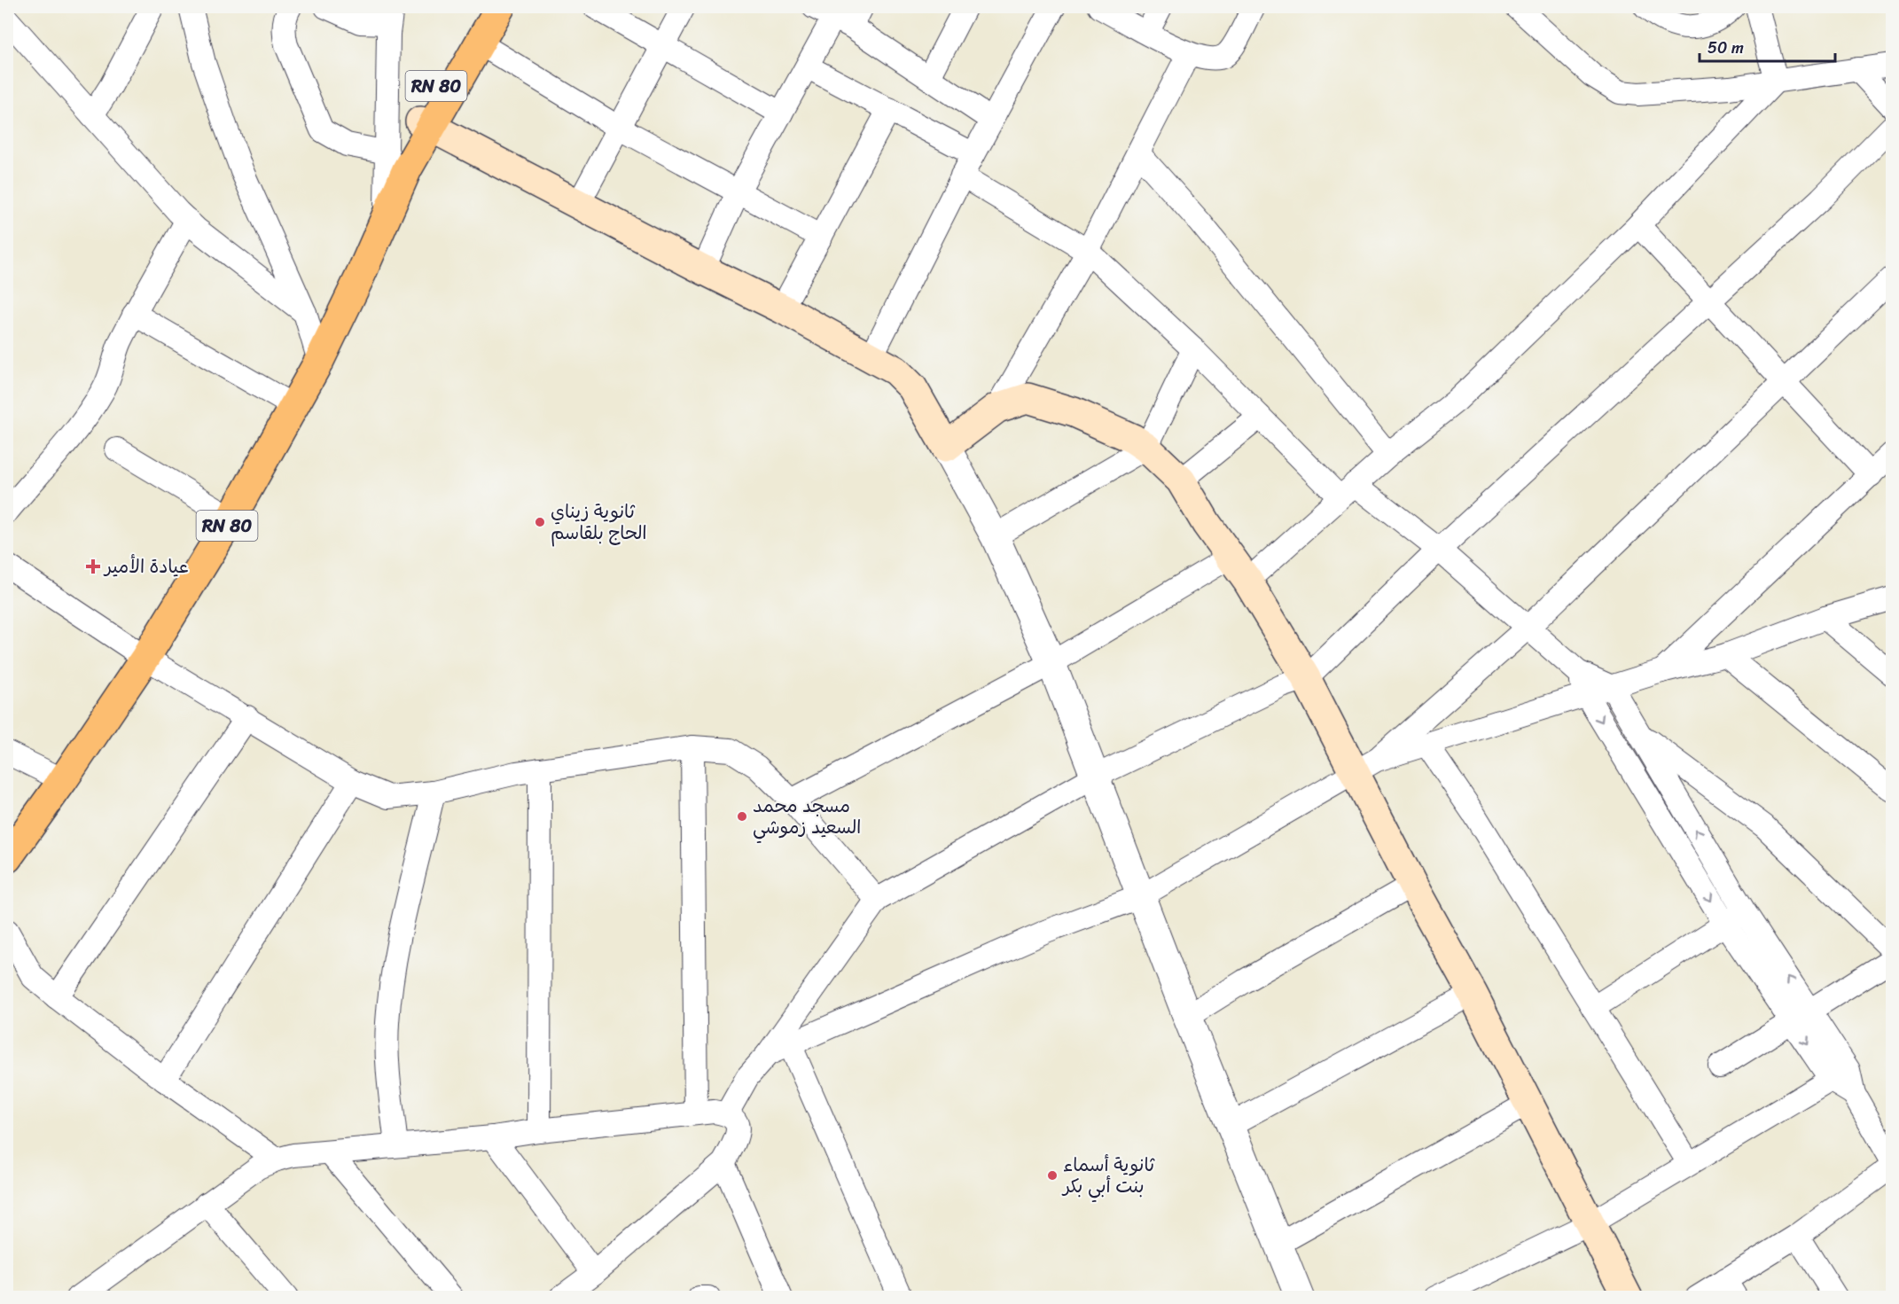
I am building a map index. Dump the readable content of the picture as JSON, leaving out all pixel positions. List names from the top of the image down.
{
  "streets": {
    "main road": ["RN 80"]
  },
  "places": {
    "other": ["ثانوية زيناي الحاج بلقاسم", "مسجد محمد السعيد زموشي", "ثانوية أسماء بنت أبي بكر"],
    "health": ["عيادة الأمير"]
  },
  "scale_bar": "50 m"
}
